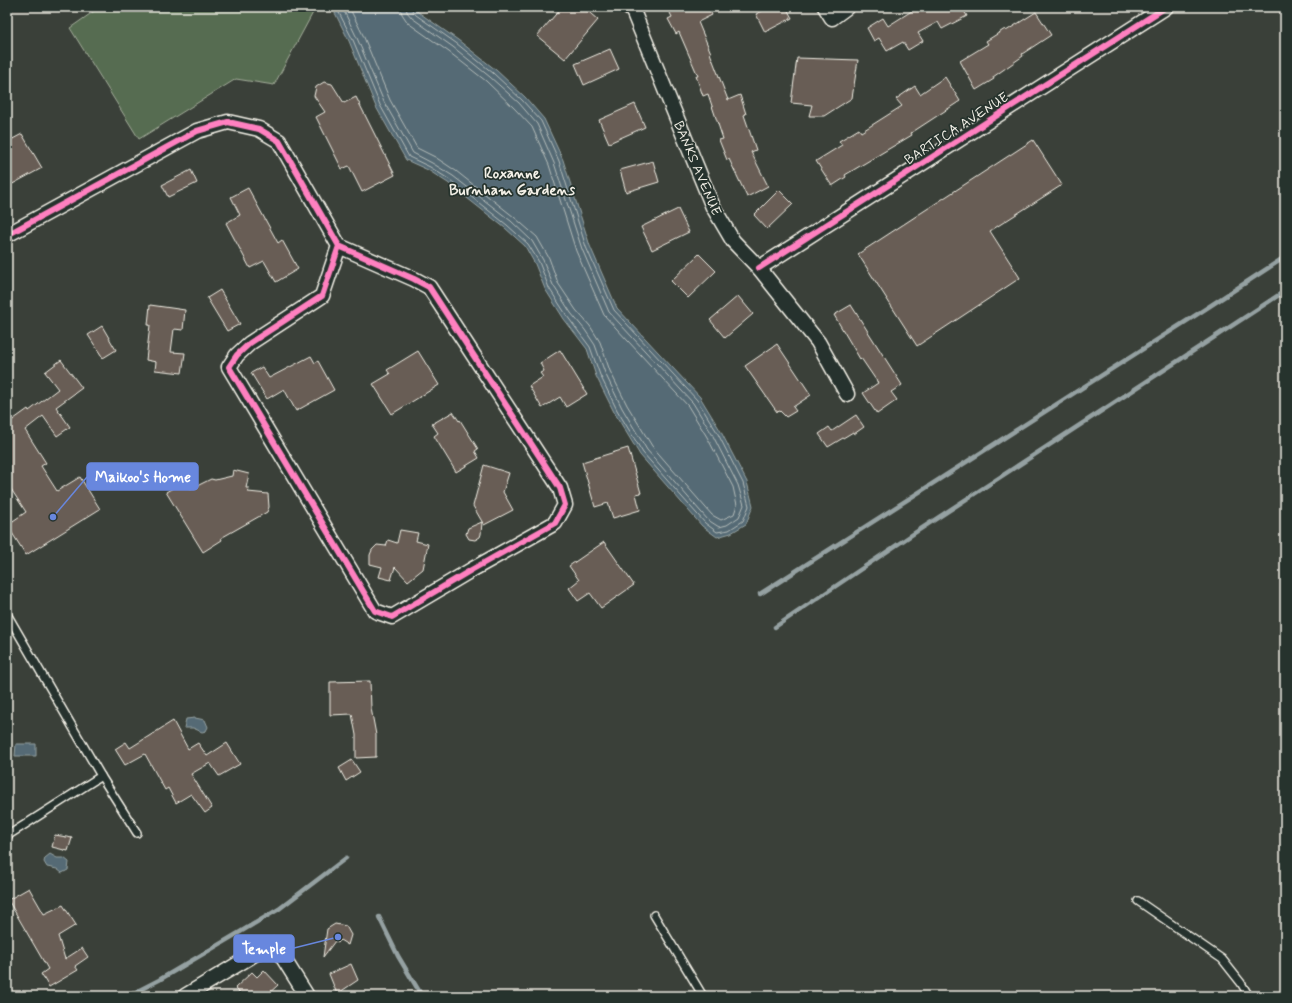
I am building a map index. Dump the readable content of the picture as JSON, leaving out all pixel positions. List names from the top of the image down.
{
  "streets": {
    "street": ["BARTICA AVENUE", "BANKS AVENUE"]
  },
  "crossings": [
    ["BARTICA AVENUE", "BANKS AVENUE"]
  ],
  "districts": ["Roxanne Burnham Gardens"],
  "places": ["Maikoo's Home", "Temple"]
}
